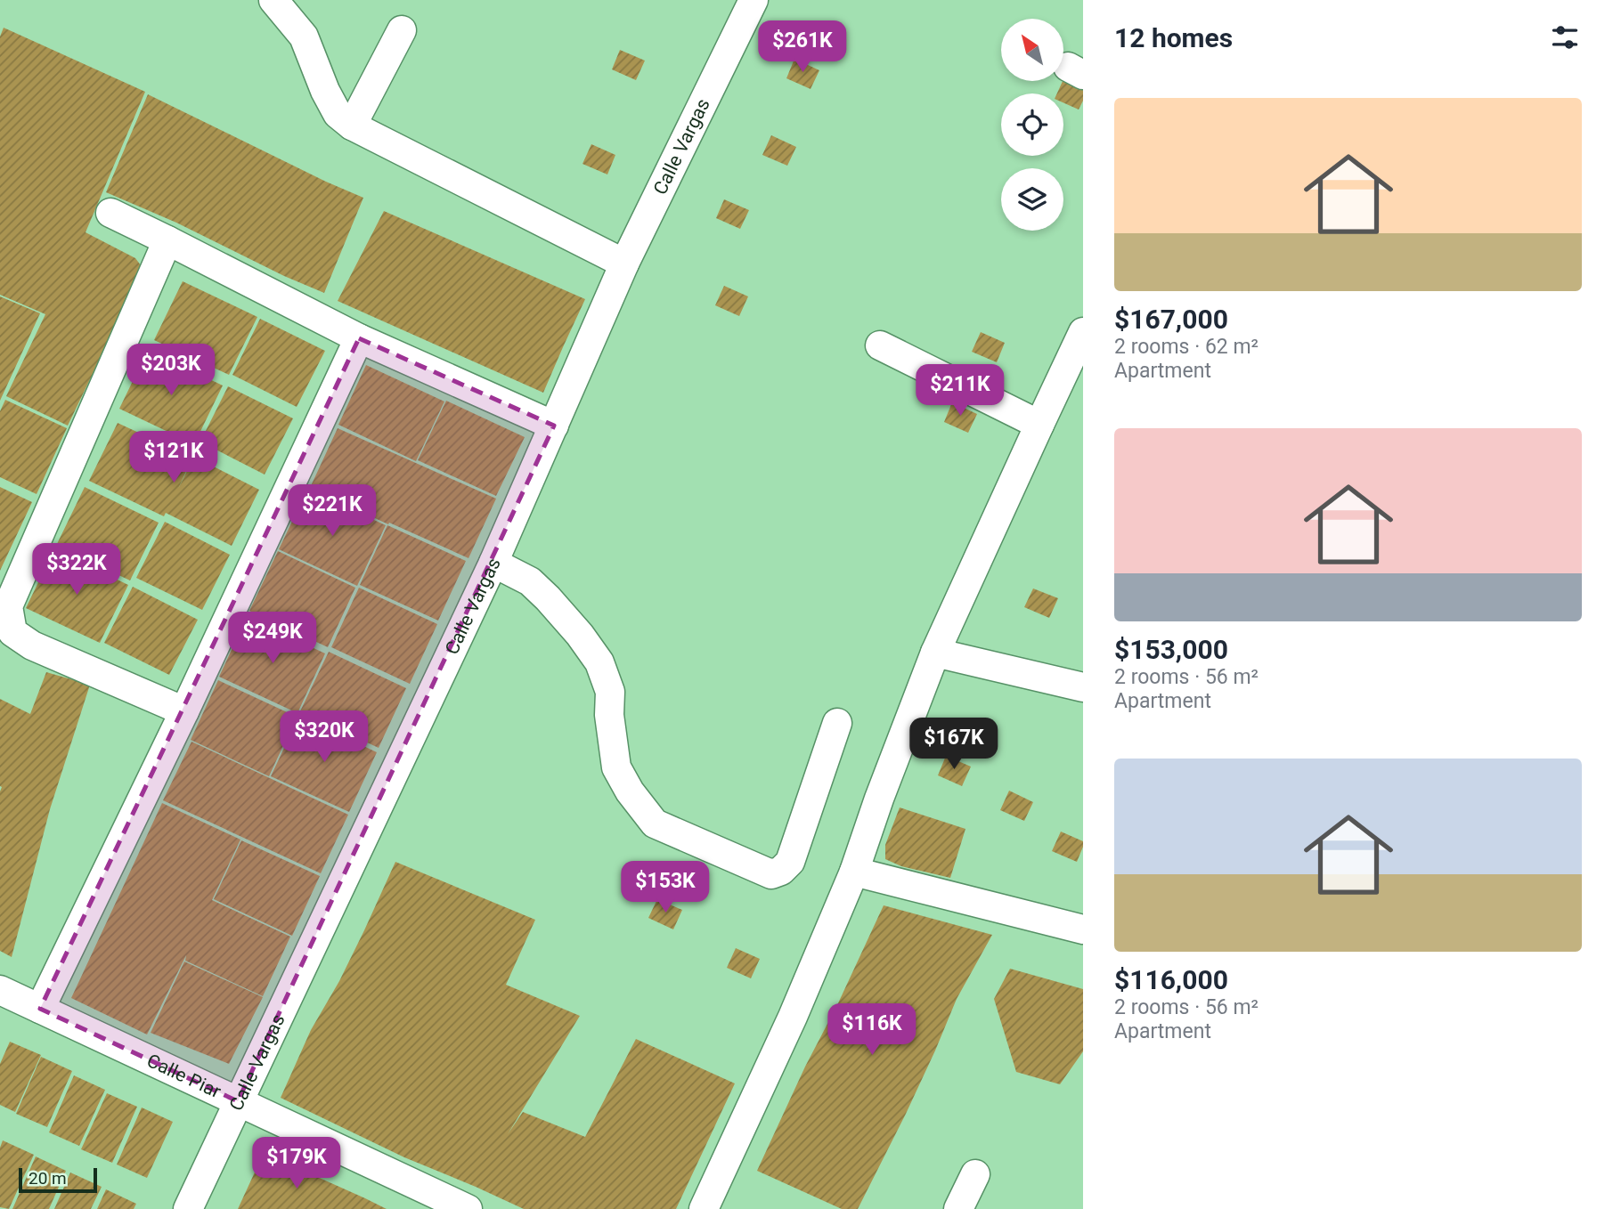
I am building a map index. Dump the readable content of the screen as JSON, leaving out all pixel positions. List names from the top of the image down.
{
  "streets": {
    "street": ["Calle Vargas", "Calle Piar"]
  },
  "crossings": [
    ["Calle Vargas", "Calle Piar"]
  ],
  "scale_bar": "20 m",
  "north": "top left",
  "page": {
    "heading": "12 homes",
    "price": [
      "$261K",
      "$203K",
      "$211K",
      "$121K",
      "$221K",
      "$322K",
      "$249K",
      "$320K",
      "$167K",
      "$153K",
      "$116K",
      "$179K"
    ],
    "list": [
      {
        "name": "$167,000",
        "note": "2 rooms · 62 m² · Apartment"
      },
      {
        "name": "$153,000",
        "note": "2 rooms · 56 m² · Apartment"
      },
      {
        "name": "$116,000",
        "note": "2 rooms · 56 m² · Apartment"
      }
    ],
    "scale": "20 m"
  }
}
